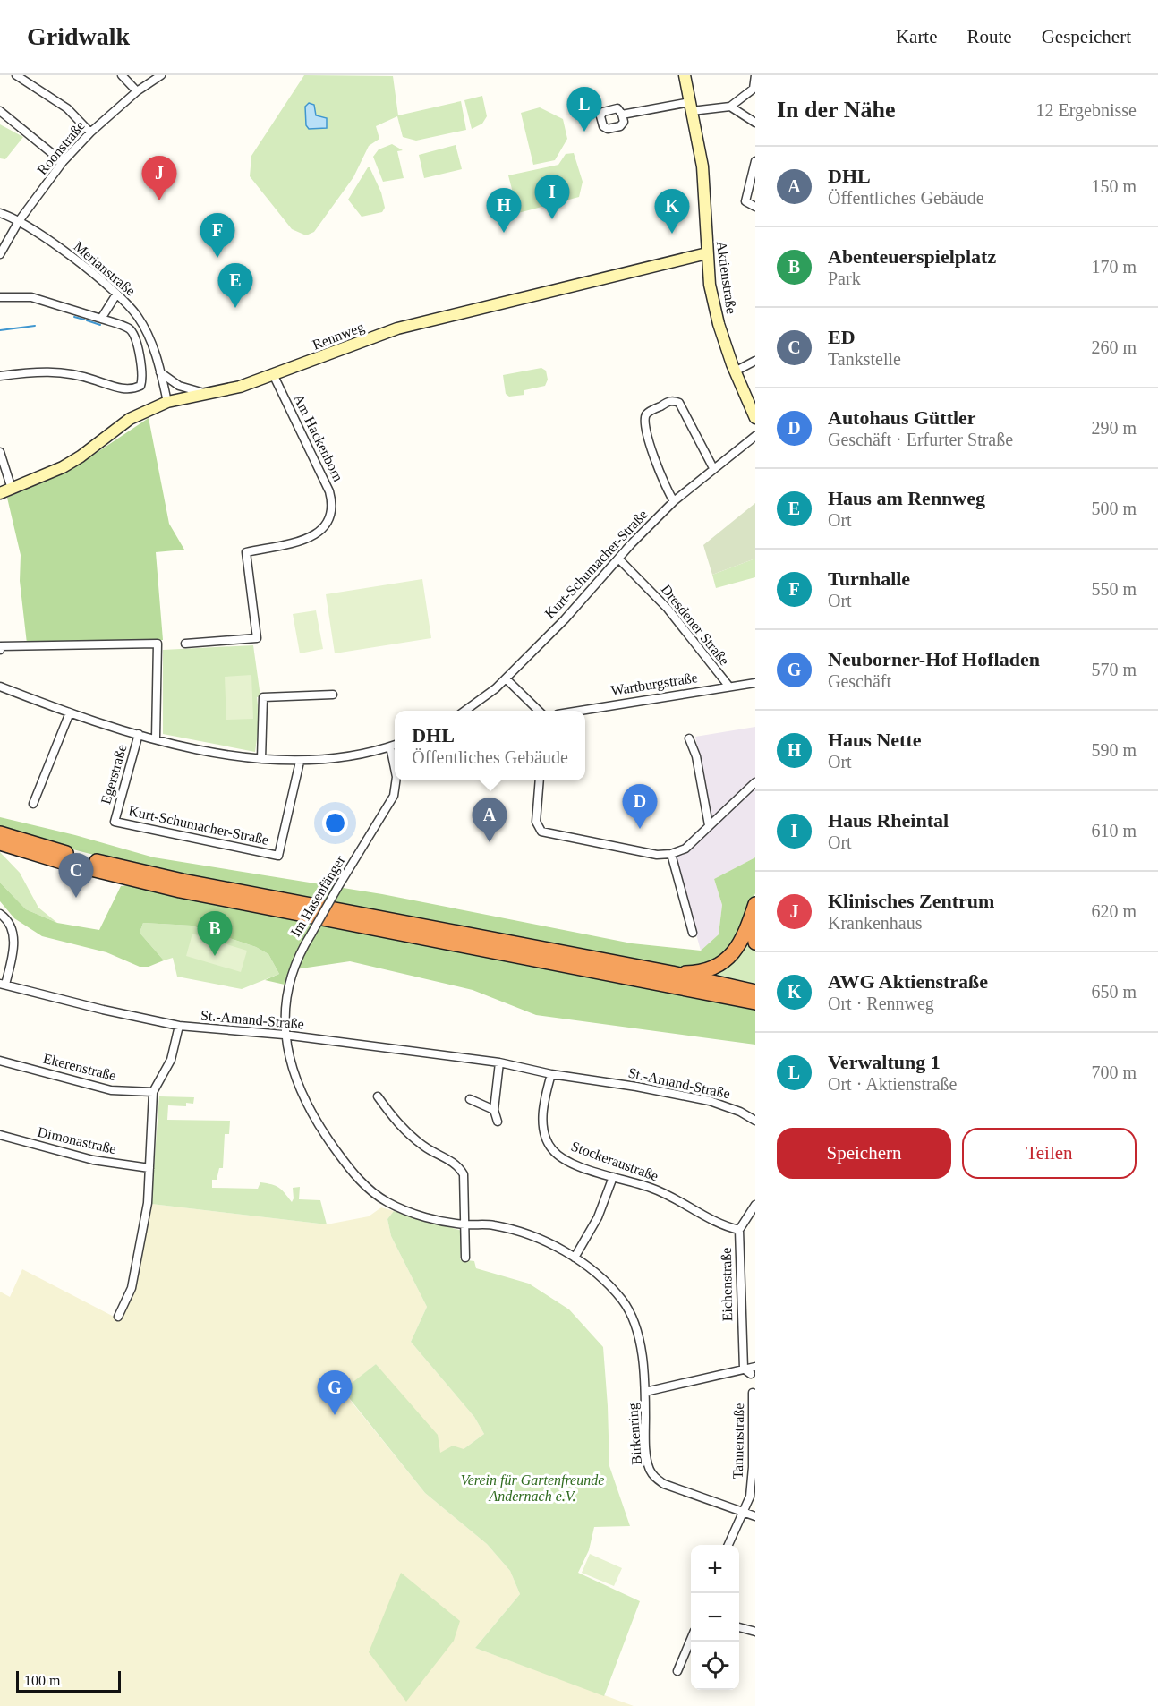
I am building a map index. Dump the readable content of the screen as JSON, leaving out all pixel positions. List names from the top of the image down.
{
  "streets": {
    "street": [
      "Roonstraße",
      "Merianstraße",
      "Aktienstraße",
      "Rennweg",
      "Am Hackenborn",
      "Kurt-Schumacher-Straße",
      "Dresdener Straße",
      "Wartburgstraße",
      "Egerstraße",
      "Im Hasenfänger",
      "St.-Amand-Straße",
      "Ekerenstraße",
      "Dimonastraße",
      "Stockeraustraße",
      "Eichenstraße",
      "Birkenring",
      "Tannenstraße"
    ]
  },
  "crossings": [
    ["Roonstraße", "Merianstraße"],
    ["Merianstraße", "Rennweg"],
    ["Aktienstraße", "Rennweg"],
    ["Rennweg", "Am Hackenborn"],
    ["Kurt-Schumacher-Straße", "Dresdener Straße"],
    ["Kurt-Schumacher-Straße", "Egerstraße"],
    ["Dresdener Straße", "Wartburgstraße"],
    ["Im Hasenfänger", "St.-Amand-Straße"],
    ["Im Hasenfänger", "Birkenring"],
    ["St.-Amand-Straße", "Stockeraustraße"],
    ["Stockeraustraße", "Eichenstraße"],
    ["Eichenstraße", "Birkenring"],
    ["Birkenring", "Tannenstraße"]
  ],
  "parks": ["Verein für Gartenfreunde Andernach e.V."],
  "scale_bar": "100 m",
  "page": {
    "header": "Gridwalk",
    "nav": ["Karte", "Route", "Gespeichert"],
    "heading": ["In der Nähe", "12 Ergebnisse"],
    "pins": [
      "L",
      "J",
      "I",
      "H",
      "K",
      "F",
      "E",
      "D",
      "A",
      "C",
      "B",
      "G"
    ],
    "list": [
      {
        "mark": "A",
        "name": "DHL",
        "note": "Öffentliches Gebäude",
        "value": "150 m"
      },
      {
        "mark": "B",
        "name": "Abenteuerspielplatz",
        "note": "Park",
        "value": "170 m"
      },
      {
        "mark": "C",
        "name": "ED",
        "note": "Tankstelle",
        "value": "260 m"
      },
      {
        "mark": "D",
        "name": "Autohaus Güttler",
        "note": "Geschäft · Erfurter Straße",
        "value": "290 m"
      },
      {
        "mark": "E",
        "name": "Haus am Rennweg",
        "note": "Ort",
        "value": "500 m"
      },
      {
        "mark": "F",
        "name": "Turnhalle",
        "note": "Ort",
        "value": "550 m"
      },
      {
        "mark": "G",
        "name": "Neuborner-Hof Hofladen",
        "note": "Geschäft",
        "value": "570 m"
      },
      {
        "mark": "H",
        "name": "Haus Nette",
        "note": "Ort",
        "value": "590 m"
      },
      {
        "mark": "I",
        "name": "Haus Rheintal",
        "note": "Ort",
        "value": "610 m"
      },
      {
        "mark": "J",
        "name": "Klinisches Zentrum",
        "note": "Krankenhaus",
        "value": "620 m"
      },
      {
        "mark": "K",
        "name": "AWG Aktienstraße",
        "note": "Ort · Rennweg",
        "value": "650 m"
      },
      {
        "mark": "L",
        "name": "Verwaltung 1",
        "note": "Ort · Aktienstraße",
        "value": "700 m"
      }
    ],
    "popup": ["DHL", "Öffentliches Gebäude"],
    "buttons": ["Speichern", "Teilen"],
    "map_buttons": ["+", "−"],
    "scale": "100 m"
  }
}
